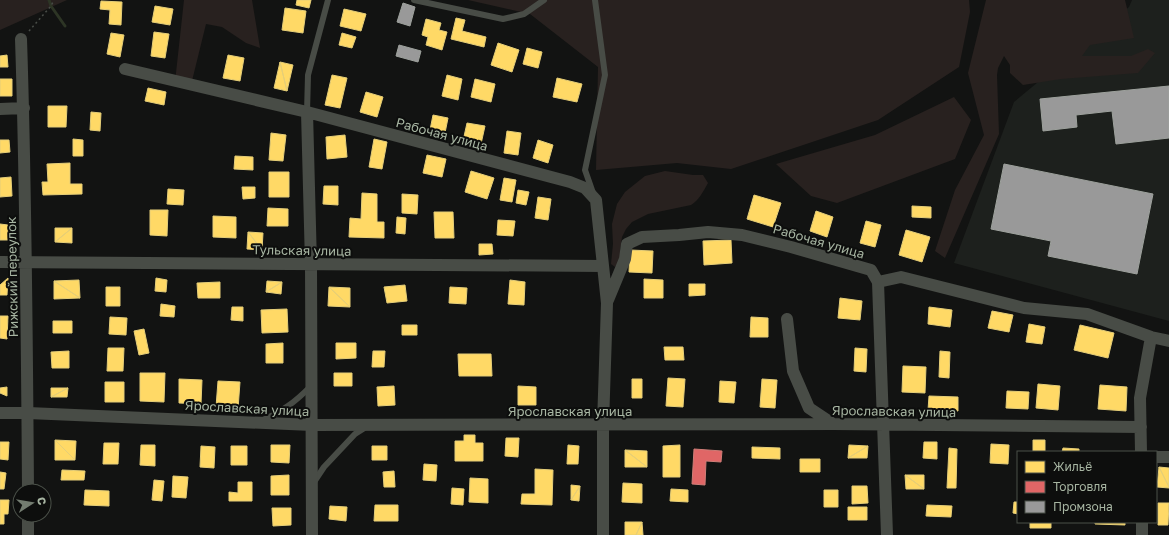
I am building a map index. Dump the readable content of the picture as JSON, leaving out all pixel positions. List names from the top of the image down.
{
  "streets": {
    "street": [
      "Рабочая улица",
      "Тульская улица",
      "Рижский переулок",
      "Ярославская улица"
    ]
  },
  "crossings": [
    ["Тульская улица", "Рижский переулок"],
    ["Рижский переулок", "Ярославская улица"]
  ],
  "legend": ["Жильё", "Торговля", "Промзона"],
  "north": "right"
}
